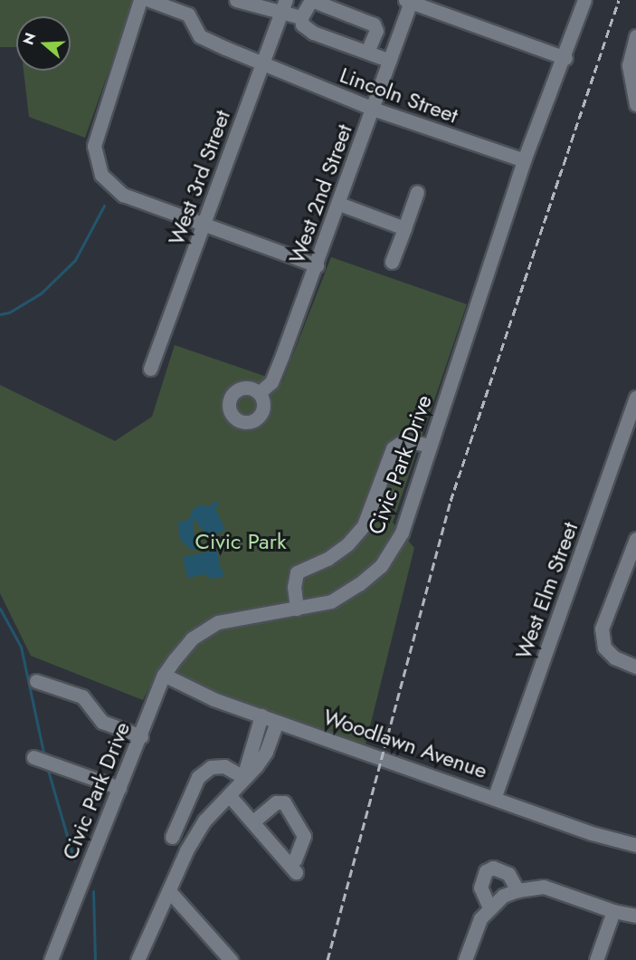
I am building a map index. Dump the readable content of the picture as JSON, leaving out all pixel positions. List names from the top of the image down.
{
  "streets": {
    "street": [
      "Lincoln Street",
      "West 3rd Street",
      "West 2nd Street",
      "Civic Park Drive",
      "West Elm Street",
      "Woodlawn Avenue"
    ]
  },
  "crossings": [
    ["Lincoln Street", "West 3rd Street"],
    ["Lincoln Street", "West 2nd Street"],
    ["Lincoln Street", "Civic Park Drive"],
    ["Civic Park Drive", "Woodlawn Avenue"],
    ["West Elm Street", "Woodlawn Avenue"]
  ],
  "parks": ["Civic Park"],
  "north": "left"
}
